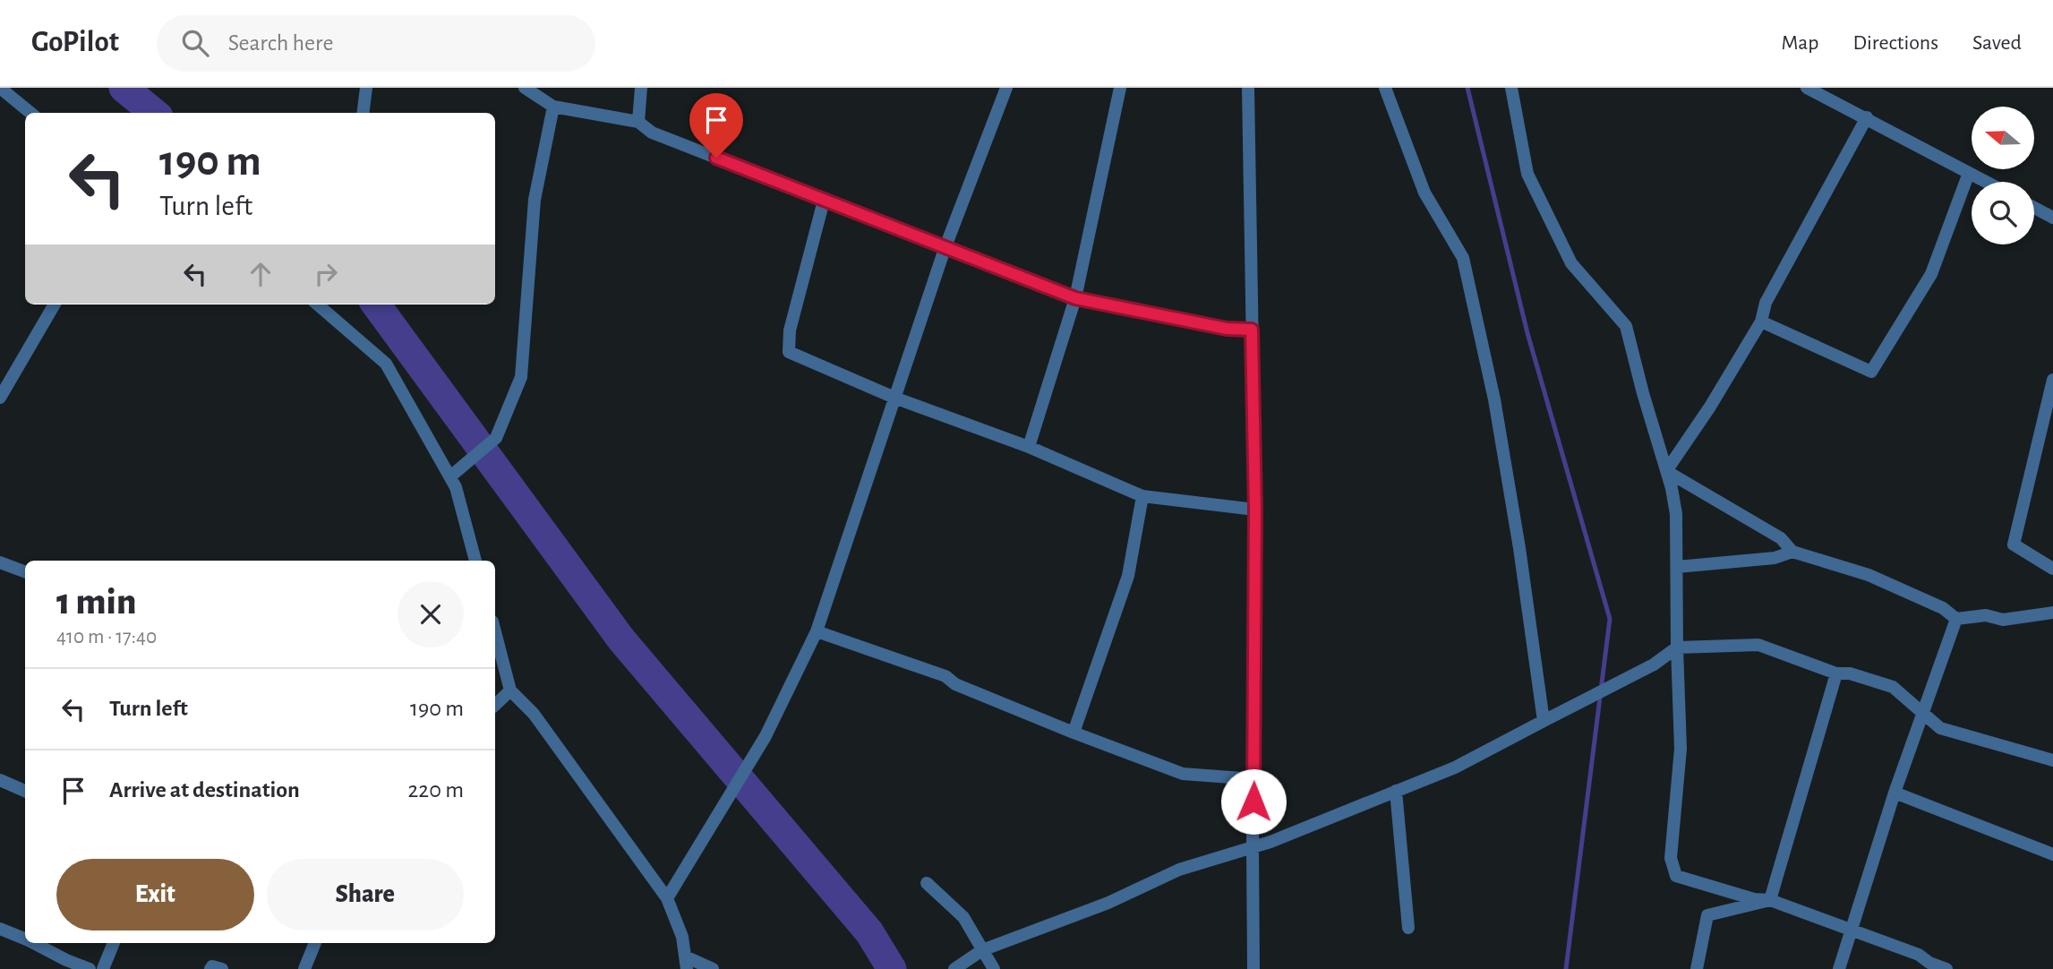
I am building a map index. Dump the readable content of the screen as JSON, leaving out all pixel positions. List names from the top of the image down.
{
  "north": "left",
  "page": {
    "header": "GoPilot",
    "search": "Search here",
    "nav": ["Map", "Directions", "Saved"],
    "turn": ["190 m", "Turn left"],
    "heading": ["1 min", "410 m · 17:40"],
    "list": [
      {
        "name": "Turn left",
        "value": "190 m"
      },
      {
        "name": "Arrive at destination",
        "value": "220 m"
      }
    ],
    "buttons": ["Exit", "Share"]
  }
}
